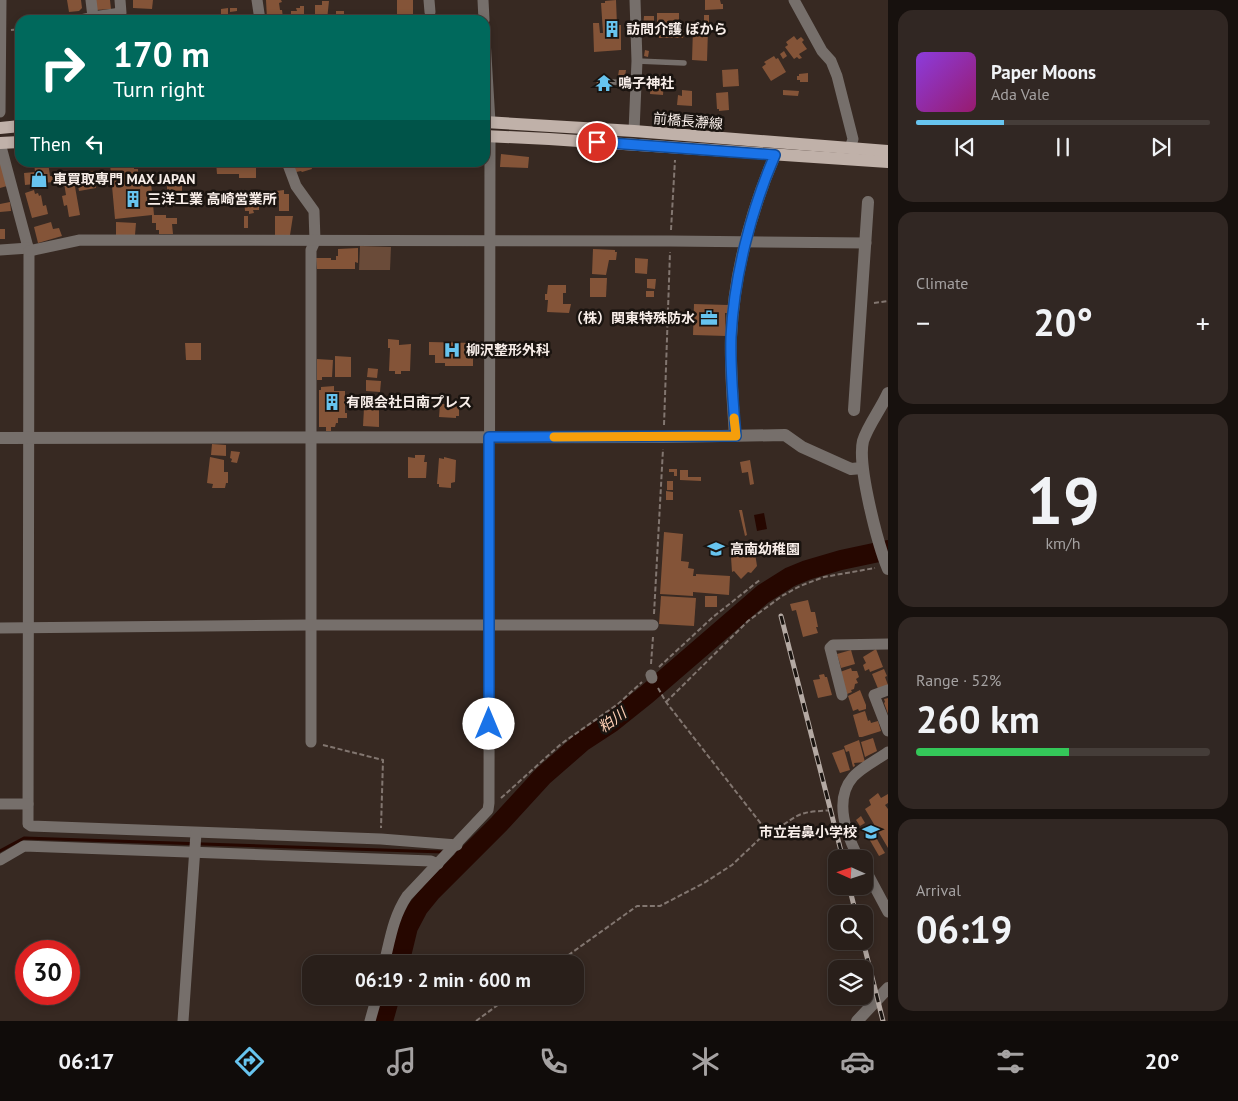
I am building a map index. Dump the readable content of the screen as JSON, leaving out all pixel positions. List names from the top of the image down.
{
  "streets": {
    "main road": ["前橋長瀞線"]
  },
  "water": ["粕川"],
  "places": {
    "building": ["訪問介護 ぽから", "三洋工業 高崎営業所", "有限会社日南プレス"],
    "temple": ["鳴子神社"],
    "shop": ["車買取専門 MAX JAPAN"],
    "office": ["（株）関東特殊防水"],
    "hospital": ["柳沢整形外科"],
    "school or university": ["高南幼稚園", "市立岩鼻小学校"]
  },
  "north": "left",
  "page": {
    "turn": ["170 m", "Turn right"],
    "song": ["Paper Moons", "Ada Vale"],
    "then": "Then",
    "tile": [
      "Climate",
      ["19", "km/h"],
      ["Range · 52%", "260 km"],
      ["Arrival", "06:19"]
    ],
    "heat": ["−", "20°", "+"],
    "limit": "30",
    "trip": "06:19 · 2 min · 600 m",
    "tabs": ["06:17", "20°"]
  }
}
